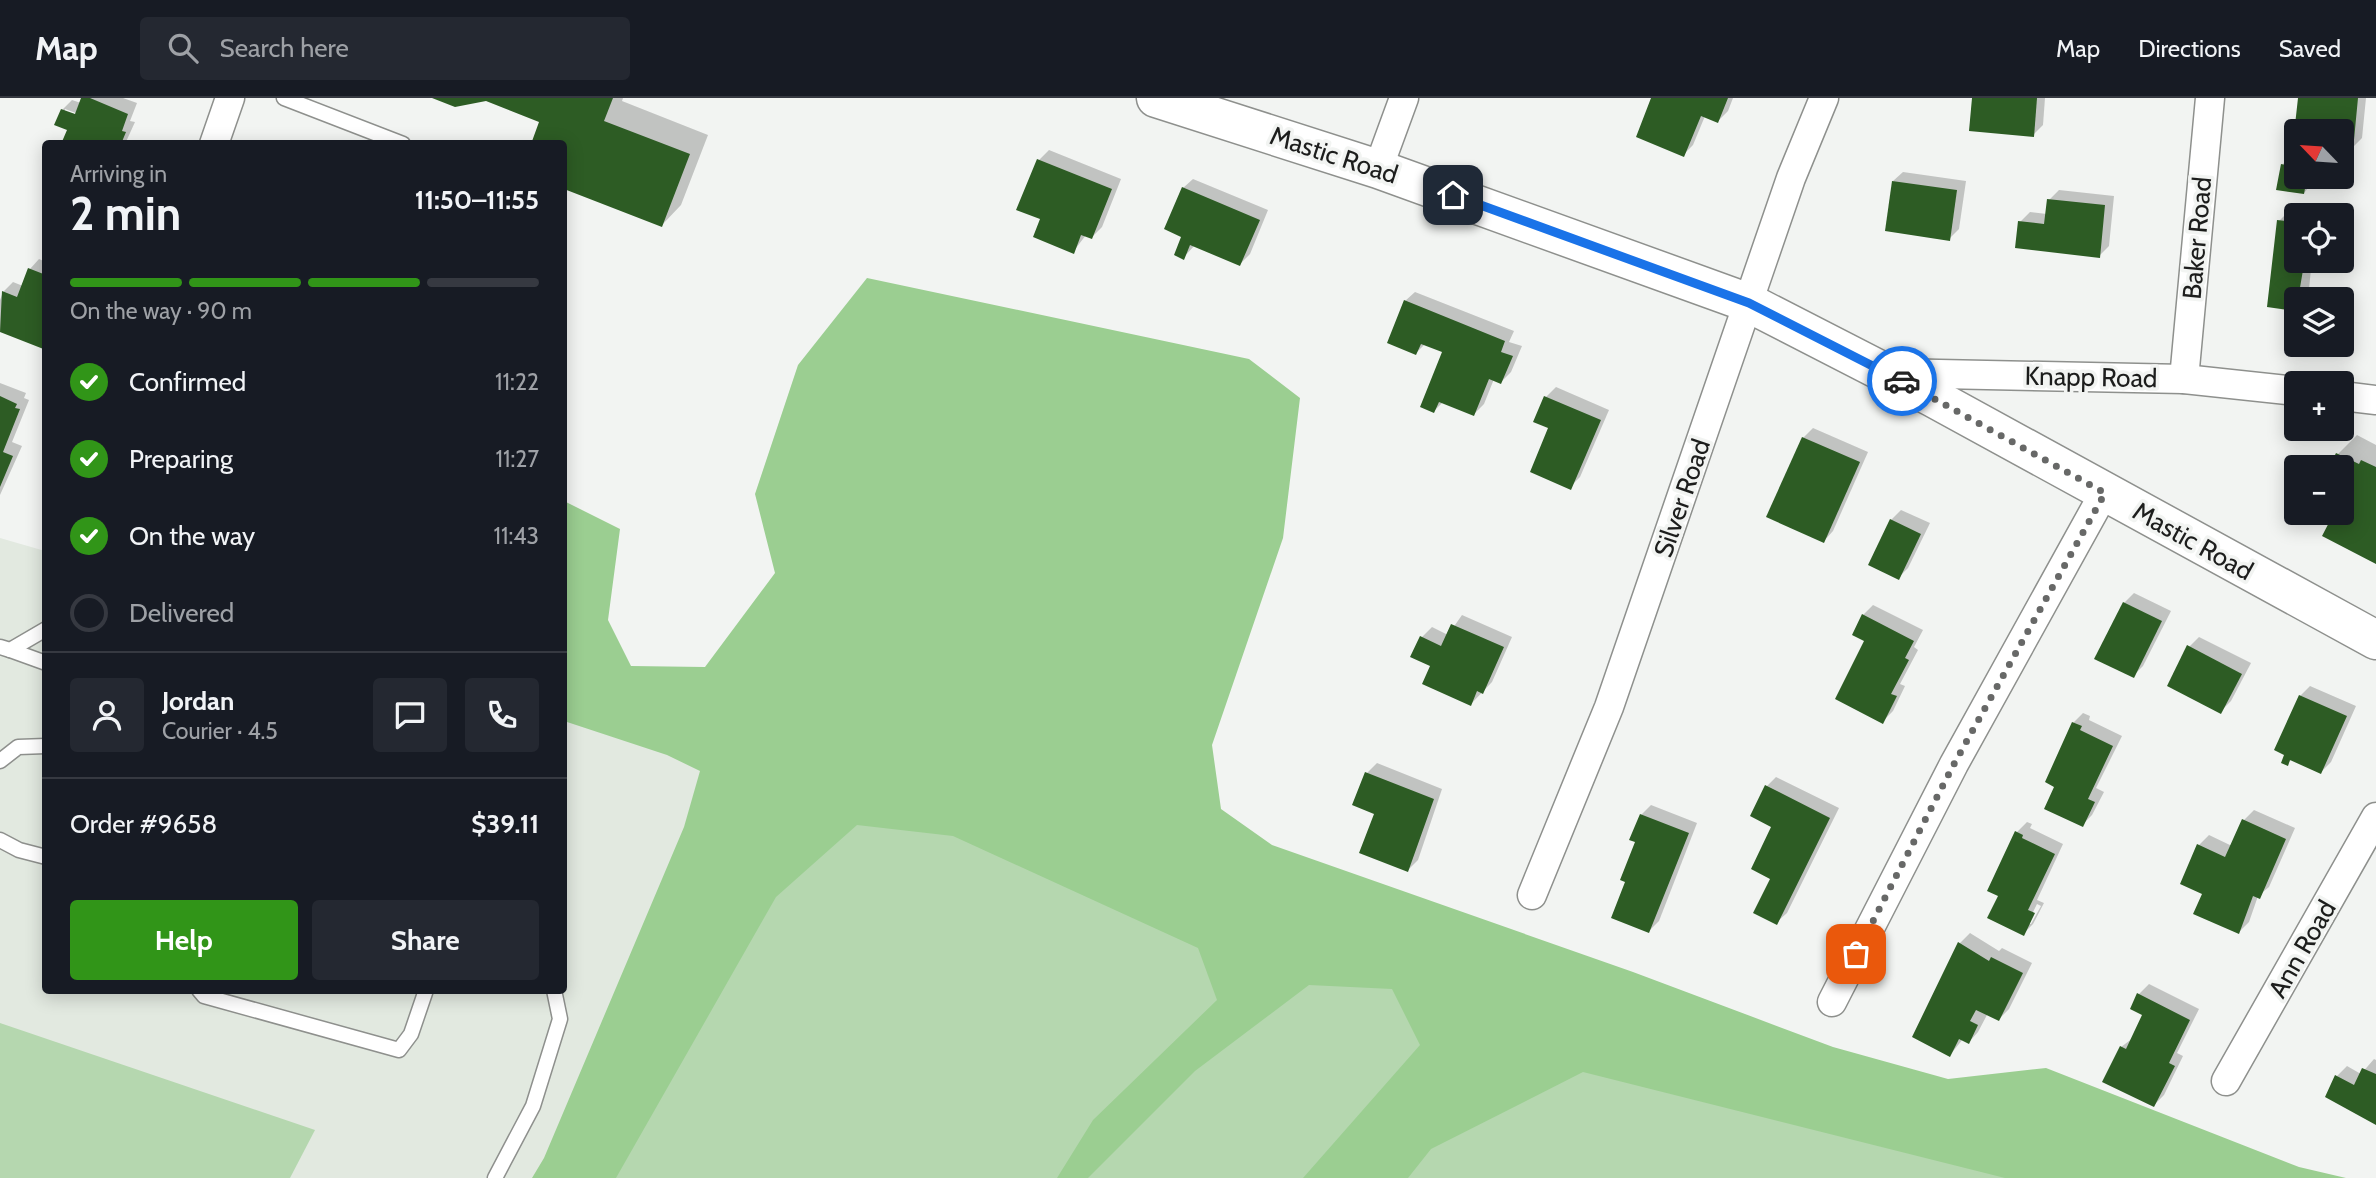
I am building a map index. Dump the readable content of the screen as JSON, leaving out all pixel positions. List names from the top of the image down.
{
  "streets": {
    "main road": ["Mastic Road"],
    "street": [
      "Baker Road",
      "Knapp Road",
      "Silver Road",
      "Ann Road"
    ]
  },
  "crossings": [
    ["Mastic Road", "Knapp Road"],
    ["Mastic Road", "Silver Road"],
    ["Baker Road", "Knapp Road"]
  ],
  "north": "top left",
  "page": {
    "header": "Map",
    "search": "Search here",
    "nav": ["Map", "Directions", "Saved"],
    "map_buttons": ["+", "−"],
    "heading": ["2 min", "Arriving in", "11:50–11:55"],
    "panel": [
      "Jordan",
      "Courier · 4.5",
      "Order #9658",
      "$39.11"
    ],
    "bar": "On the way · 90 m",
    "list": [
      ["Confirmed", "11:22"],
      ["Preparing", "11:27"],
      ["On the way", "11:43"],
      "Delivered"
    ],
    "buttons": ["Help", "Share"]
  }
}
